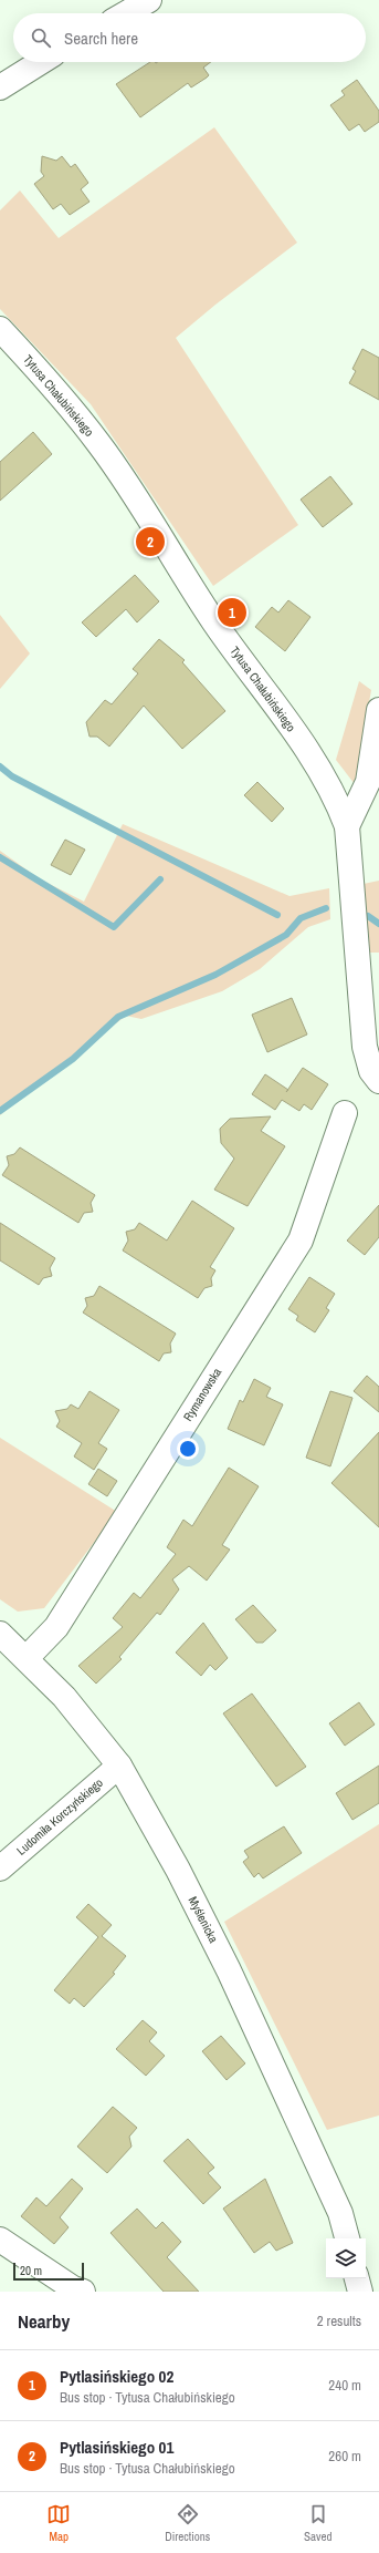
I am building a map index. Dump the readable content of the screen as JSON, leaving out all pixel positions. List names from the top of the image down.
{
  "streets": {
    "street": [
      "Tytusa Chałubińskiego",
      "Rymanowska",
      "Ludomiła Korczyńskiego",
      "Myślenicka"
    ]
  },
  "crossings": [
    ["Rymanowska", "Myślenicka"],
    ["Ludomiła Korczyńskiego", "Myślenicka"]
  ],
  "scale_bar": "20 m",
  "page": {
    "search": "Search here",
    "pins": ["2", "1"],
    "scale": "20 m",
    "heading": ["Nearby", "2 results"],
    "list": [
      {
        "mark": "1",
        "name": "Pytlasińskiego 02",
        "note": "Bus stop · Tytusa Chałubińskiego",
        "value": "240 m"
      },
      {
        "mark": "2",
        "name": "Pytlasińskiego 01",
        "note": "Bus stop · Tytusa Chałubińskiego",
        "value": "260 m"
      }
    ],
    "nav": ["Map", "Directions", "Saved"]
  }
}
